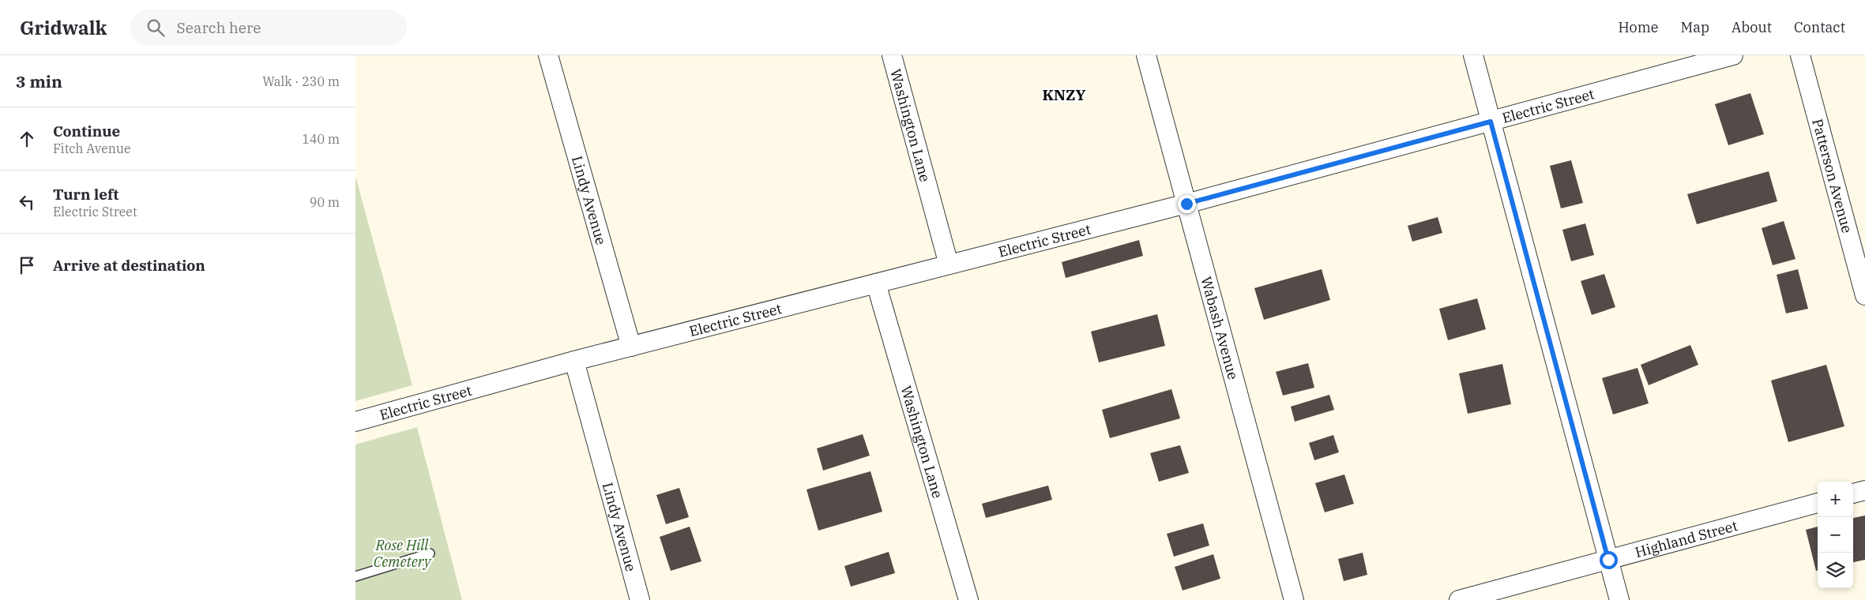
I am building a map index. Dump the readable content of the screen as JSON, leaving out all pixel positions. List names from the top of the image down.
{
  "streets": {
    "street": [
      "Electric Street",
      "Washington Lane",
      "Patterson Avenue",
      "Lindy Avenue",
      "Wabash Avenue",
      "Highland Street"
    ]
  },
  "crossings": [
    ["Electric Street", "Washington Lane"],
    ["Electric Street", "Lindy Avenue"],
    ["Electric Street", "Wabash Avenue"]
  ],
  "districts": ["KNZY"],
  "parks": ["Rose Hill Cemetery"],
  "page": {
    "header": "Gridwalk",
    "search": "Search here",
    "nav": [
      "Home",
      "Map",
      "About",
      "Contact"
    ],
    "heading": ["3 min", "Walk · 230 m"],
    "list": [
      ["Continue", "Fitch Avenue", "140 m"],
      ["Turn left", "Electric Street", "90 m"],
      "Arrive at destination"
    ],
    "map_buttons": ["+", "−"]
  }
}
